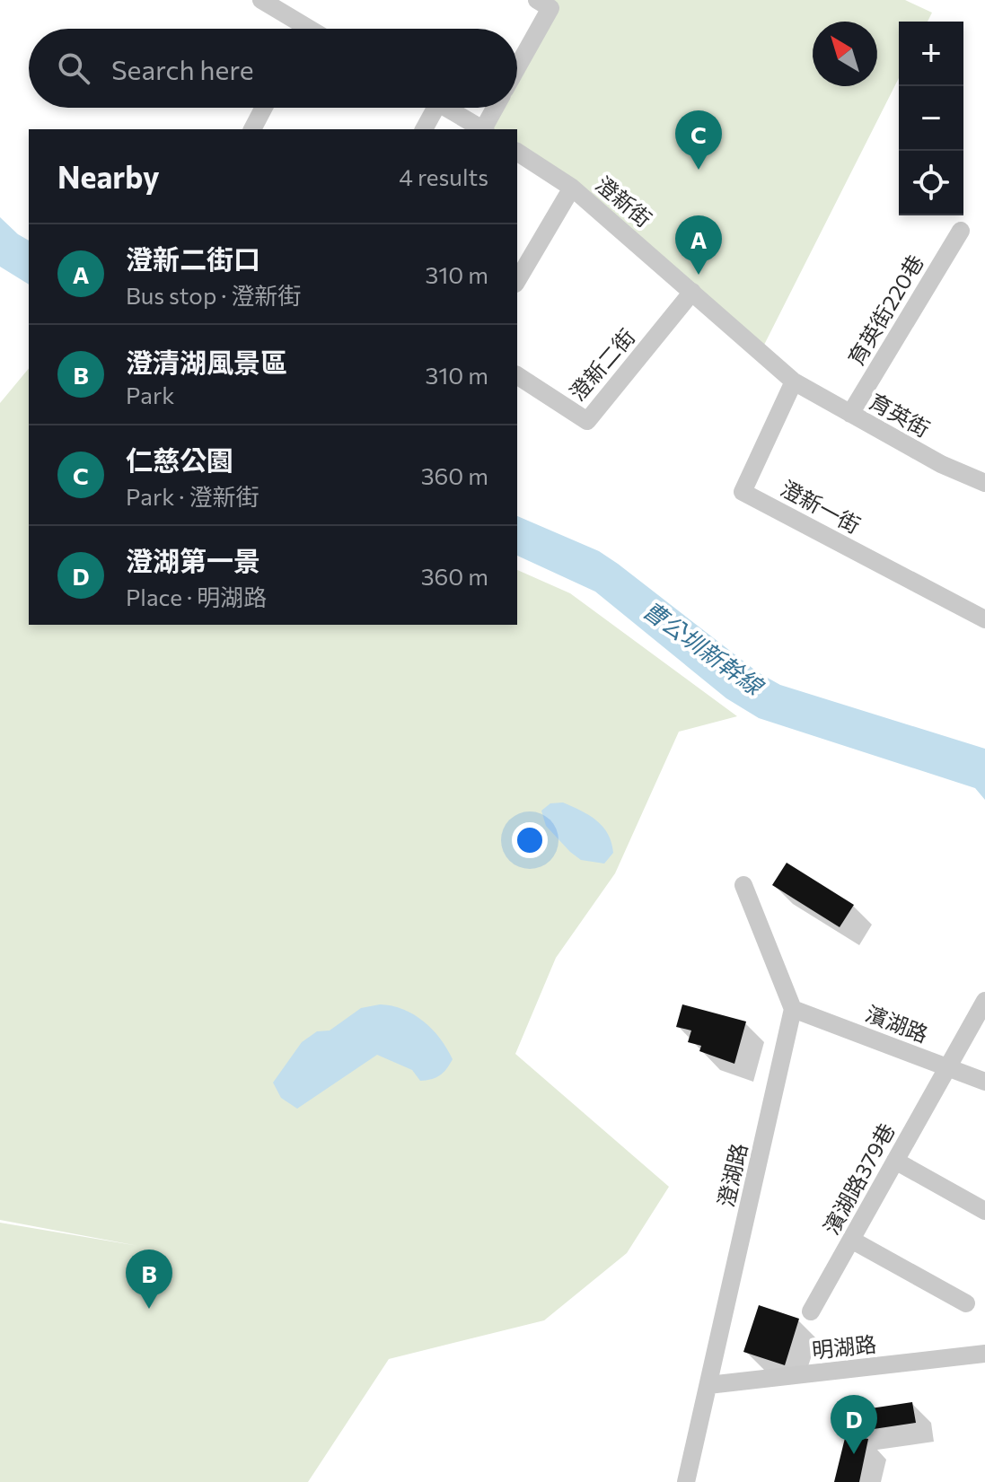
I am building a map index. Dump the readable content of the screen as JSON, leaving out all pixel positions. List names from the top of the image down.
{
  "streets": {
    "street": [
      "澄新街",
      "育英街220巷",
      "澄新二街",
      "育英街",
      "澄新一街",
      "濱湖路",
      "澄湖路",
      "濱湖路379巷",
      "明湖路"
    ]
  },
  "crossings": [
    ["澄新街", "澄新二街"],
    ["澄新街", "育英街"],
    ["澄新街", "澄新一街"],
    ["育英街220巷", "育英街"],
    ["育英街", "澄新一街"],
    ["濱湖路", "澄湖路"],
    ["濱湖路", "濱湖路379巷"],
    ["澄湖路", "明湖路"]
  ],
  "water": ["曹公圳新幹線"],
  "north": "top left",
  "page": {
    "map_buttons": ["+", "−"],
    "search": "Search here",
    "pins": [
      "C",
      "A",
      "B",
      "D"
    ],
    "heading": ["Nearby", "4 results"],
    "list": [
      {
        "mark": "A",
        "name": "澄新二街口",
        "note": "Bus stop · 澄新街",
        "value": "310 m"
      },
      {
        "mark": "B",
        "name": "澄清湖風景區",
        "note": "Park",
        "value": "310 m"
      },
      {
        "mark": "C",
        "name": "仁慈公園",
        "note": "Park · 澄新街",
        "value": "360 m"
      },
      {
        "mark": "D",
        "name": "澄湖第一景",
        "note": "Place · 明湖路",
        "value": "360 m"
      }
    ]
  }
}
